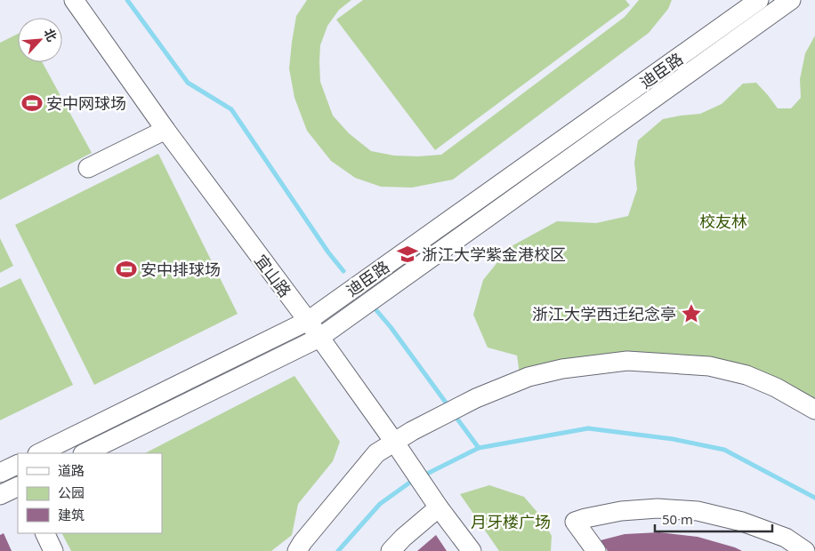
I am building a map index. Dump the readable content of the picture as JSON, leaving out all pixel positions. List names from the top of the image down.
{
  "streets": {
    "street": ["迪臣路", "宜山路"]
  },
  "crossings": [
    ["迪臣路", "宜山路"]
  ],
  "parks": ["校友林", "月牙楼广场"],
  "places": {
    "sports": ["安中网球场", "安中排球场"],
    "school or university": ["浙江大学紫金港校区"],
    "place": ["浙江大学西迁纪念亭"]
  },
  "legend": ["道路", "公园", "建筑"],
  "scale_bar": "50 m",
  "north": "top right"
}
